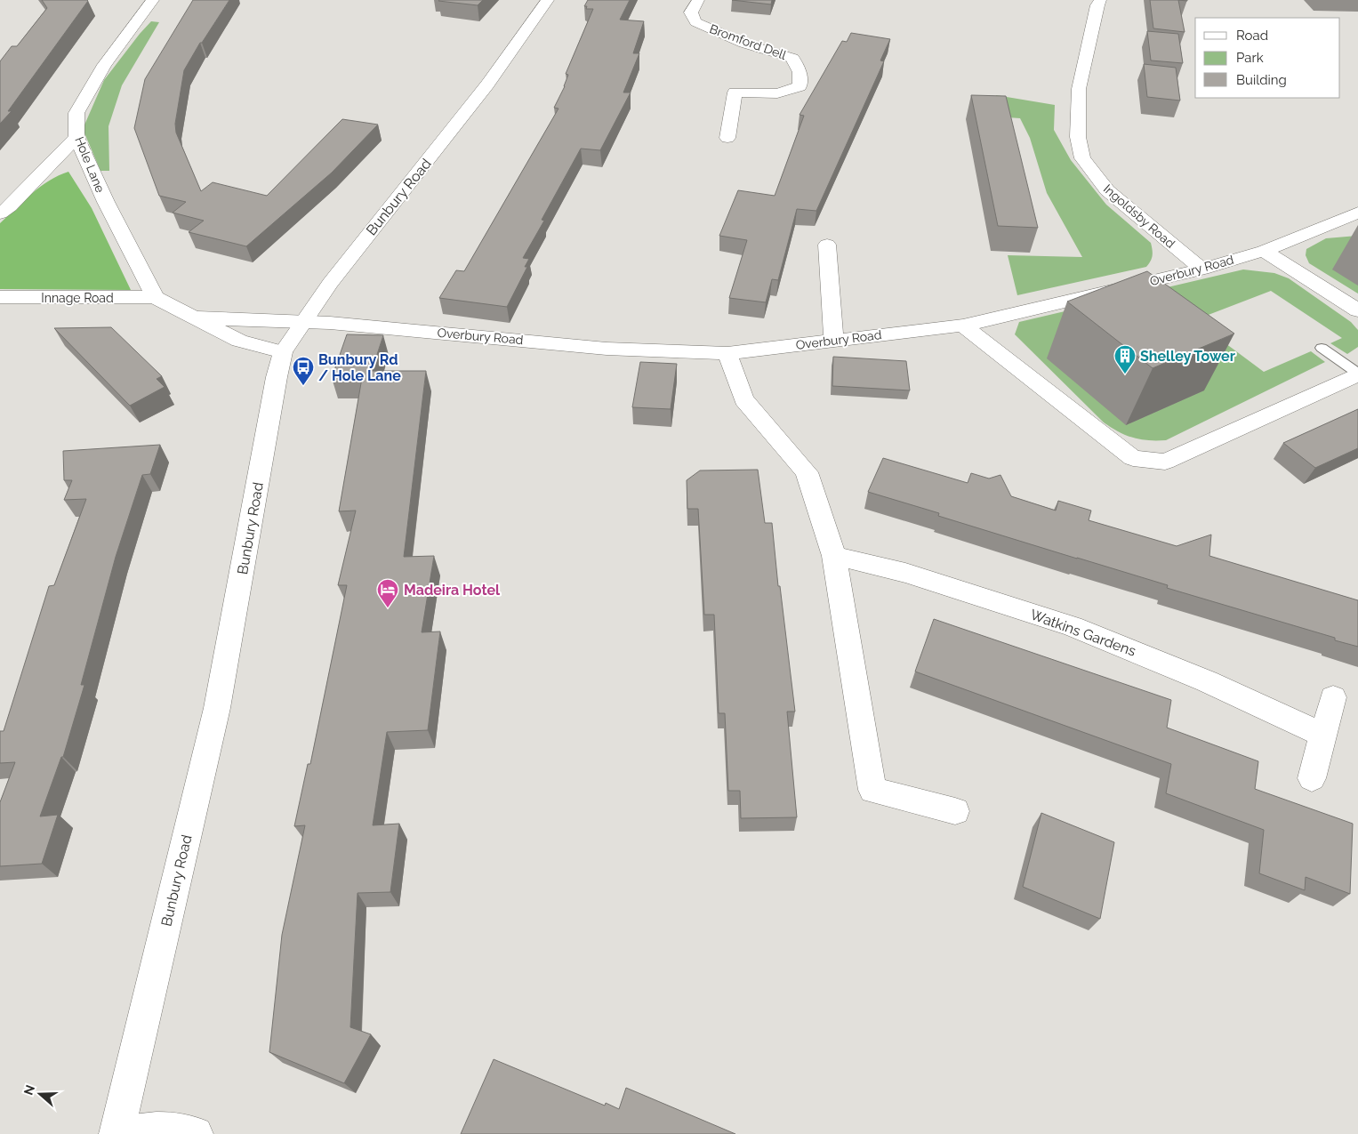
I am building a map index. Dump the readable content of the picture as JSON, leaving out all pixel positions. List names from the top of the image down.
{
  "streets": {
    "street": [
      "Bromford Dell",
      "Hole Lane",
      "Bunbury Road",
      "Ingoldsby Road",
      "Overbury Road",
      "Innage Road",
      "Watkins Gardens"
    ]
  },
  "crossings": [
    ["Hole Lane", "Innage Road"],
    ["Bunbury Road", "Overbury Road"],
    ["Ingoldsby Road", "Overbury Road"]
  ],
  "places": {
    "building": ["Shelley Tower"],
    "bus stop": ["Bunbury Rd / Hole Lane"],
    "hotel": ["Madeira Hotel"]
  },
  "legend": ["Road", "Park", "Building"],
  "north": "left"
}
